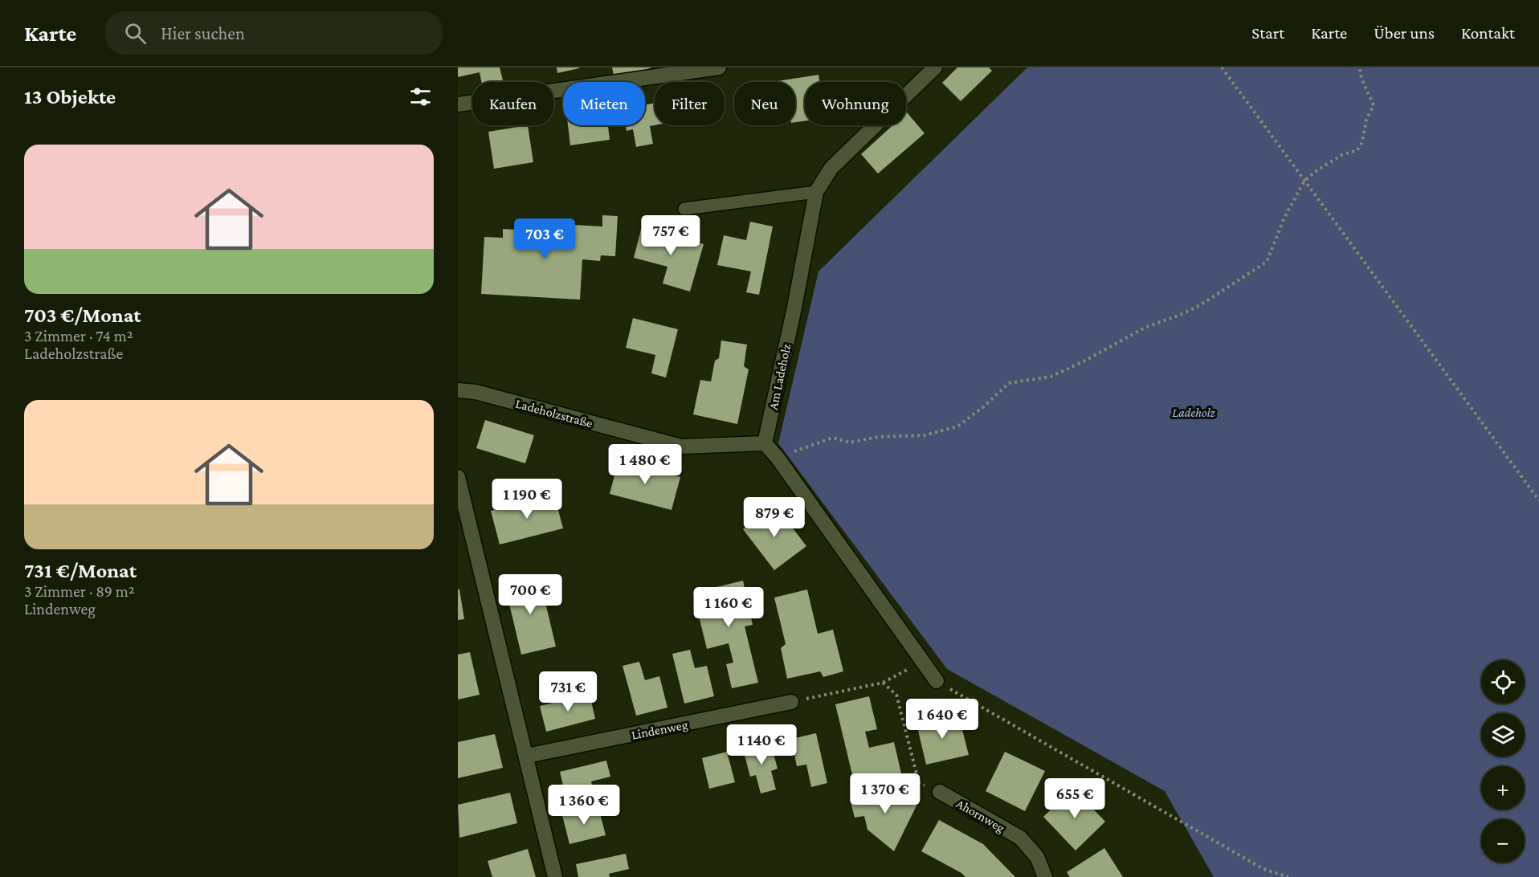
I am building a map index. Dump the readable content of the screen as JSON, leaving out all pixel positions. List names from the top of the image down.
{
  "streets": {
    "street": [
      "Am Ladeholz",
      "Ladeholzstraße",
      "Lindenweg",
      "Ahornweg"
    ]
  },
  "crossings": [
    ["Am Ladeholz", "Ladeholzstraße"]
  ],
  "parks": ["Ladeholz"],
  "page": {
    "header": "Karte",
    "search": "Hier suchen",
    "nav": [
      "Start",
      "Karte",
      "Über uns",
      "Kontakt"
    ],
    "heading": "13 Objekte",
    "chip": [
      "Kaufen",
      "Mieten",
      "Filter",
      "Neu",
      "Wohnung"
    ],
    "list": [
      {
        "name": "703 €/Monat",
        "note": "3 Zimmer · 74 m² · Ladeholzstraße"
      },
      {
        "name": "731 €/Monat",
        "note": "3 Zimmer · 89 m² · Lindenweg"
      }
    ],
    "price": [
      "757 €",
      "703 €",
      "1 480 €",
      "1 190 €",
      "879 €",
      "700 €",
      "1 160 €",
      "731 €",
      "1 640 €",
      "1 140 €",
      "1 370 €",
      "655 €",
      "1 360 €"
    ],
    "map_buttons": ["+", "−"]
  }
}
